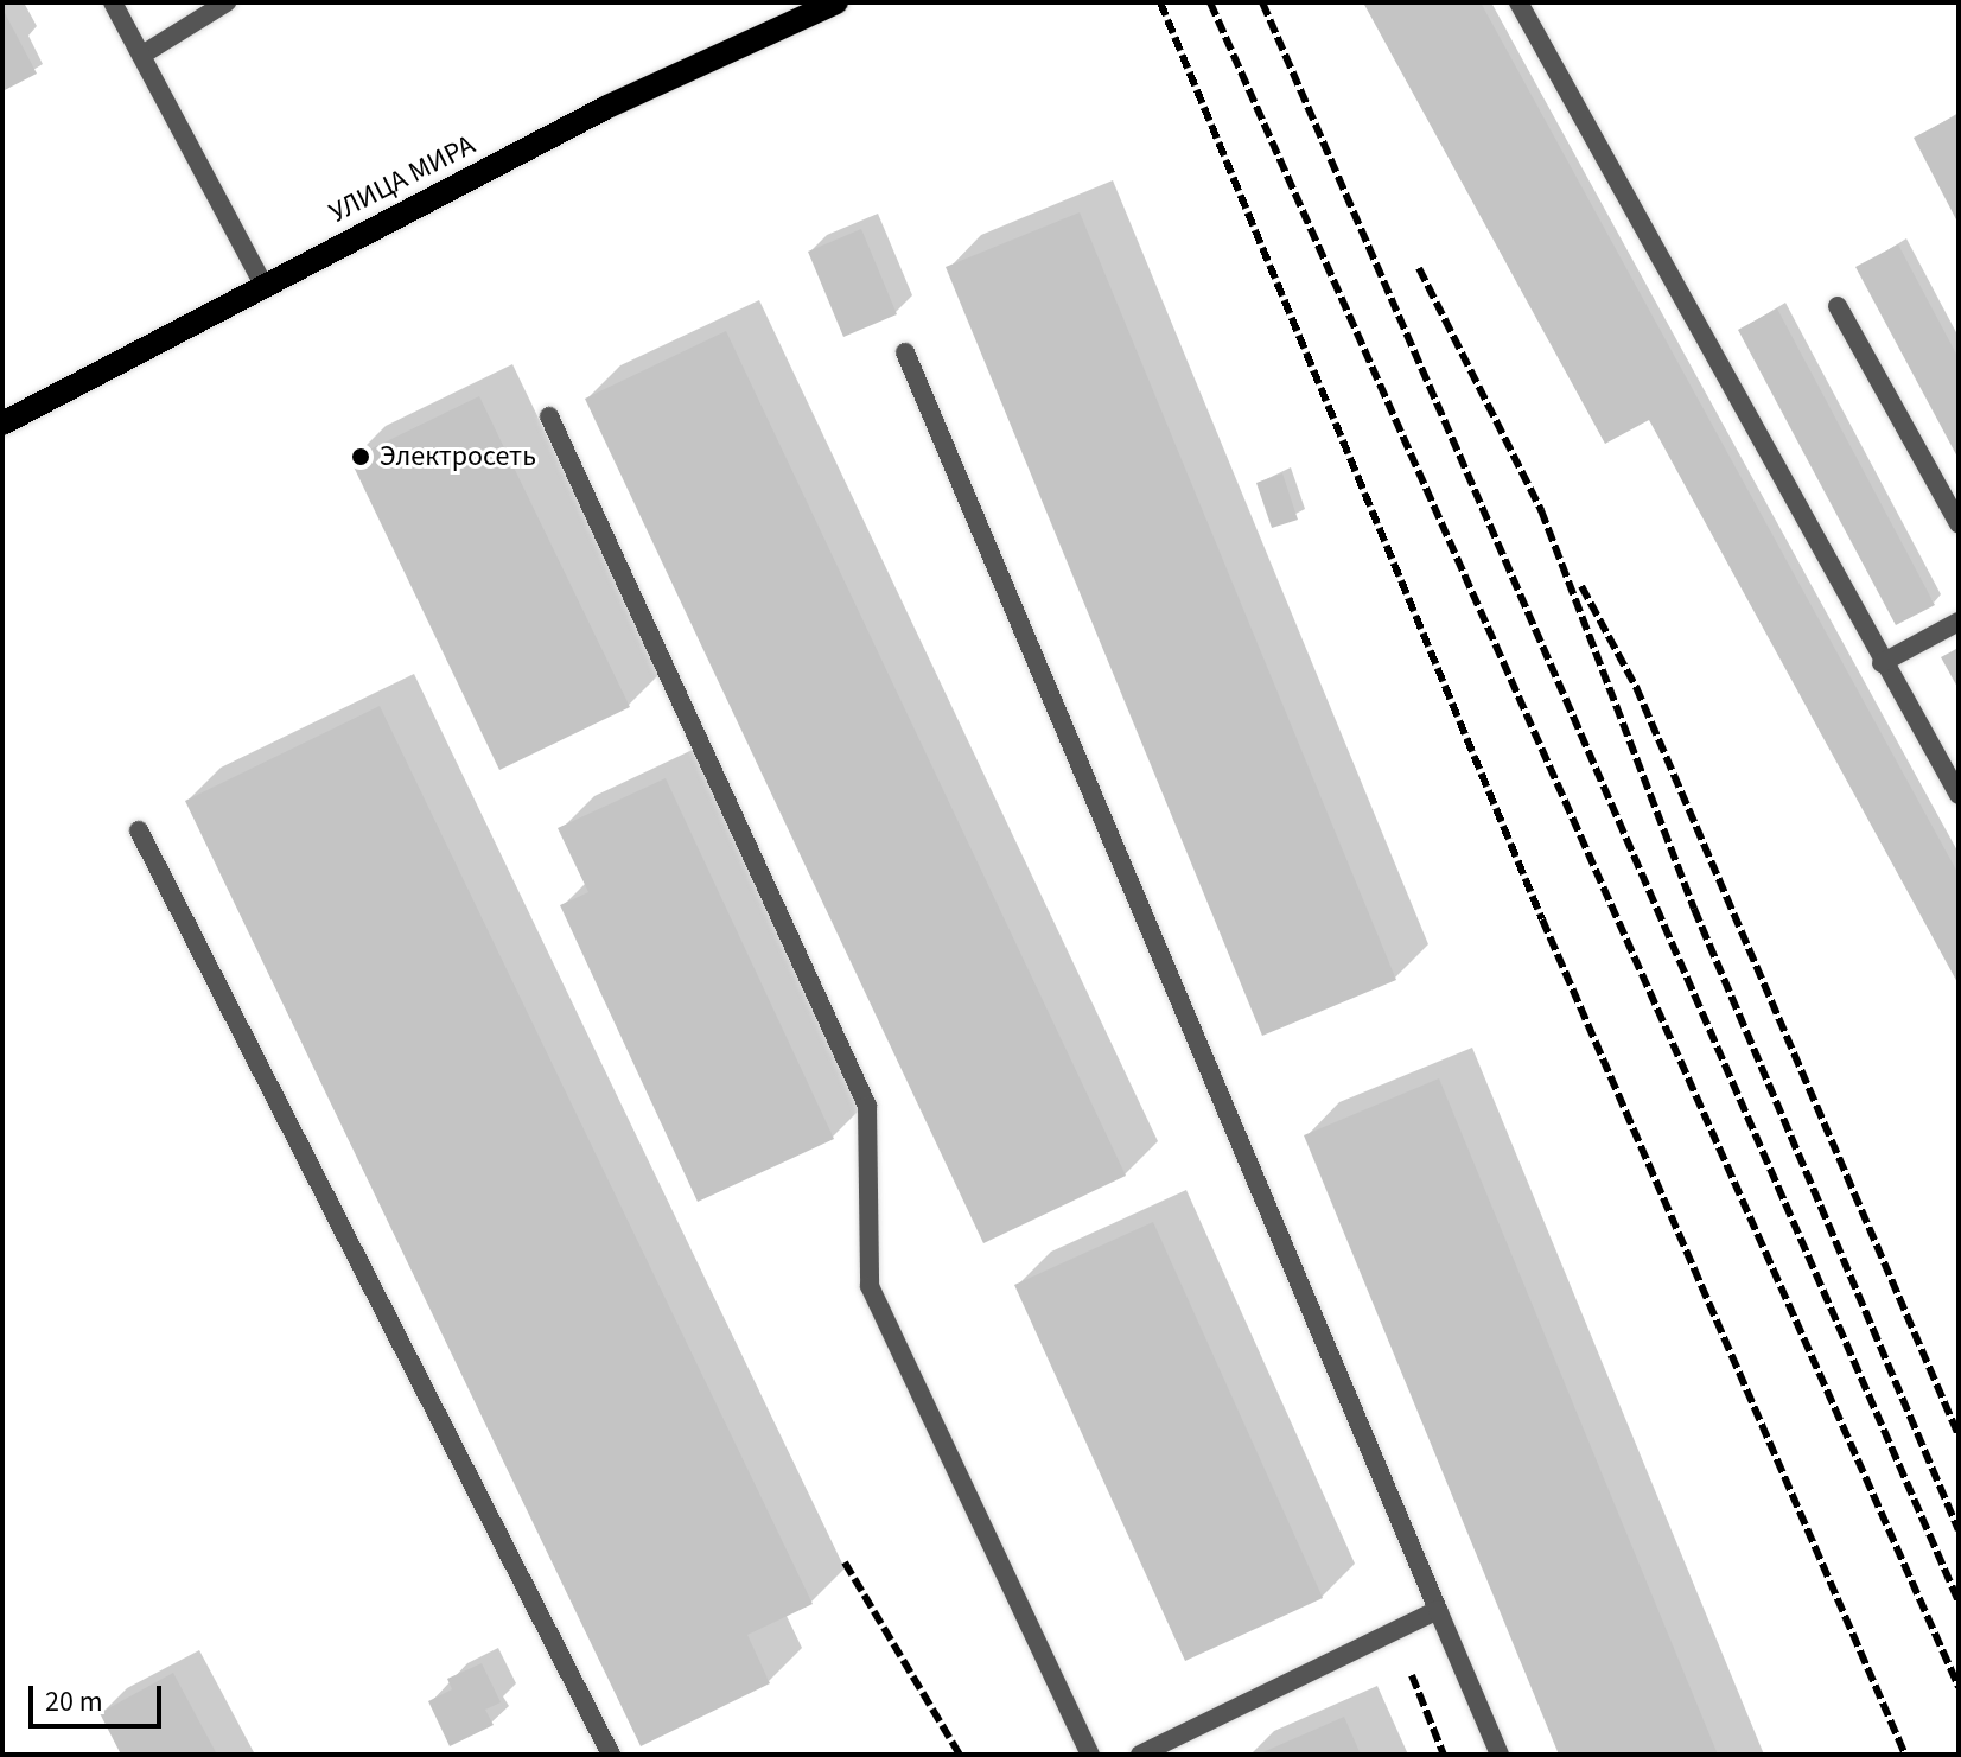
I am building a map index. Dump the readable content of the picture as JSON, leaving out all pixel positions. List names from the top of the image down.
{
  "streets": {
    "main road": ["УЛИЦА МИРА"]
  },
  "places": ["Электросеть"],
  "scale_bar": "20 m"
}
